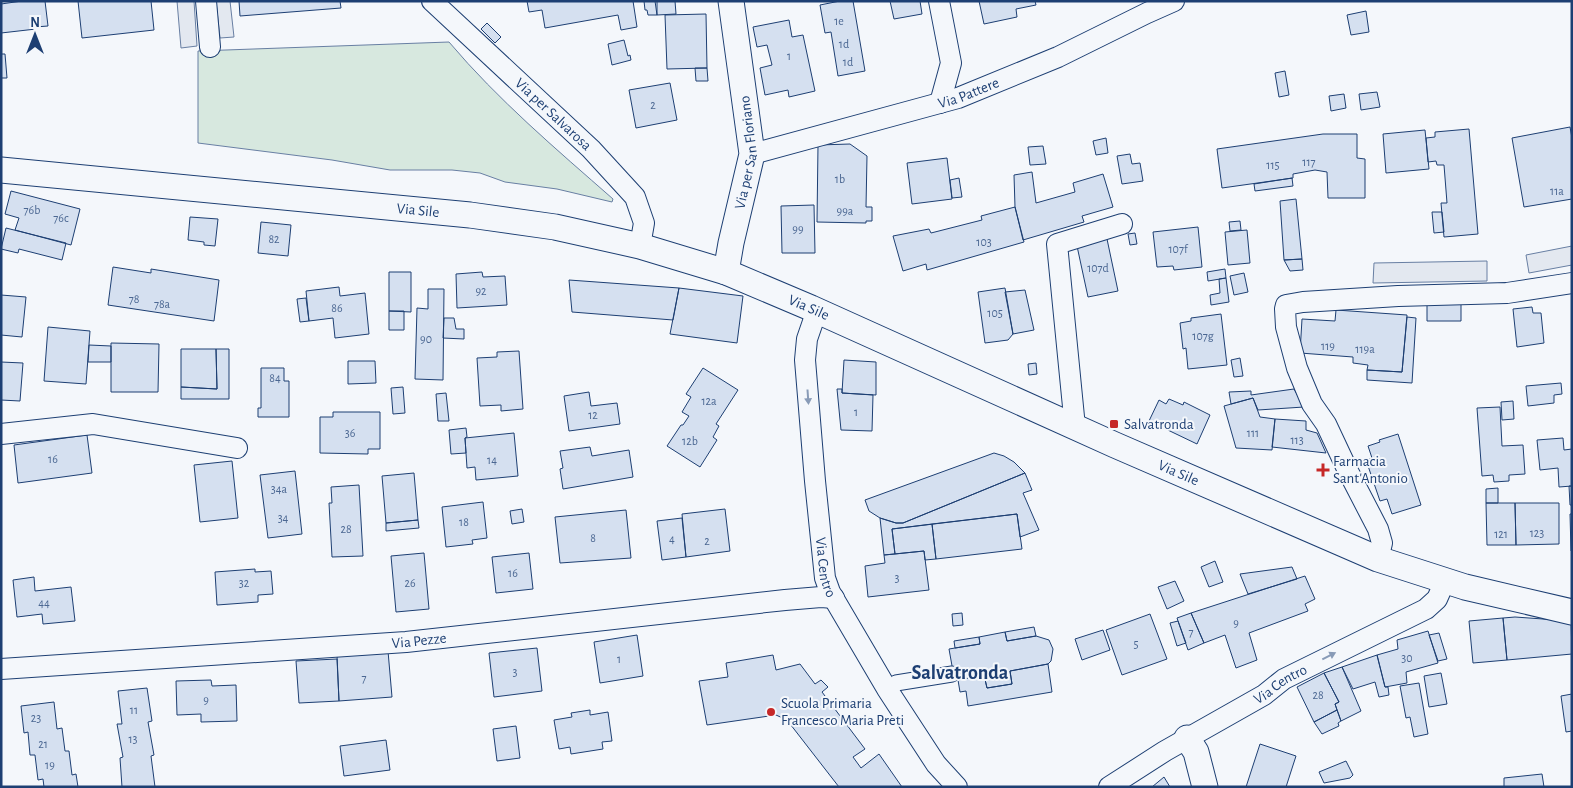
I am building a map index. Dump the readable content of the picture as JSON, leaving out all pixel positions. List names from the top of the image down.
{
  "streets": {
    "street": [
      "Via Pattere",
      "Via per Salvarosa",
      "Via per San Floriano",
      "Via Sile",
      "Via Centro",
      "Via Pezze"
    ]
  },
  "crossings": [
    ["Via Pattere", "Via per San Floriano"],
    ["Via per Salvarosa", "Via Sile"],
    ["Via per San Floriano", "Via Sile"],
    ["Via Sile", "Via Centro"],
    ["Via Centro", "Via Pezze"]
  ],
  "districts": ["Salvatronda"],
  "places": {
    "transit": ["Salvatronda"],
    "health": ["Farmacia Sant'Antonio"],
    "other": ["Scuola Primaria Francesco Maria Preti"]
  },
  "house_numbers": [
    "1e",
    "1d",
    "1",
    "1d",
    "2",
    "117",
    "115",
    "1b",
    "11a",
    "76b",
    "99a",
    "76c",
    "99",
    "82",
    "103",
    "107f",
    "107d",
    "92",
    "78",
    "78a",
    "86",
    "105",
    "107g",
    "90",
    "119",
    "119a",
    "84",
    "12a",
    "1",
    "12",
    "36",
    "111",
    "113",
    "12b",
    "16",
    "14",
    "34a",
    "34",
    "18",
    "28",
    "123",
    "121",
    "8",
    "4",
    "2",
    "16",
    "3",
    "32",
    "26",
    "44",
    "9",
    "7",
    "5",
    "30",
    "1",
    "3",
    "7",
    "28",
    "9",
    "11",
    "23",
    "13",
    "21",
    "19"
  ],
  "north": "top"
}
